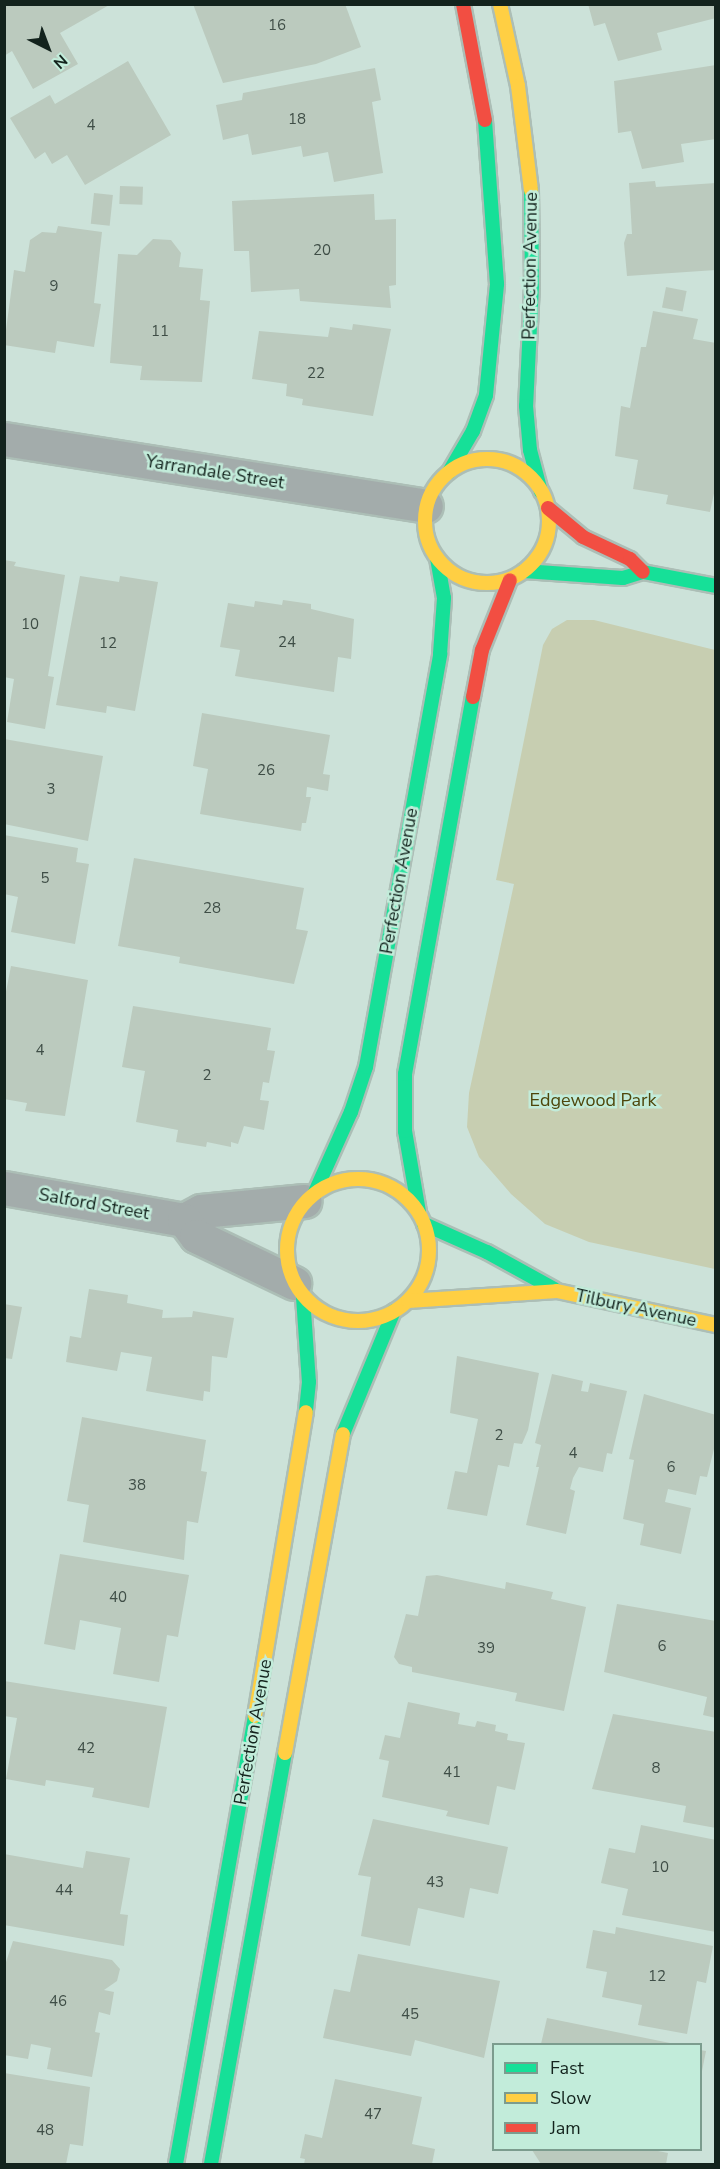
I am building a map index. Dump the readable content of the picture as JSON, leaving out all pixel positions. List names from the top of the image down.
{
  "streets": {
    "main road": ["Perfection Avenue", "Tilbury Avenue"],
    "street": ["Yarrandale Street", "Salford Street"]
  },
  "crossings": [
    ["Perfection Avenue", "Yarrandale Street"],
    ["Perfection Avenue", "Tilbury Avenue"]
  ],
  "parks": ["Edgewood Park"],
  "house_numbers": [
    "16",
    "18",
    "4",
    "20",
    "9",
    "11",
    "22",
    "10",
    "24",
    "12",
    "26",
    "3",
    "5",
    "28",
    "4",
    "2",
    "2",
    "4",
    "6",
    "38",
    "40",
    "6",
    "39",
    "42",
    "8",
    "41",
    "10",
    "43",
    "44",
    "12",
    "46",
    "45",
    "47",
    "48"
  ],
  "legend": ["Fast", "Slow", "Jam"],
  "north": "bottom right"
}
